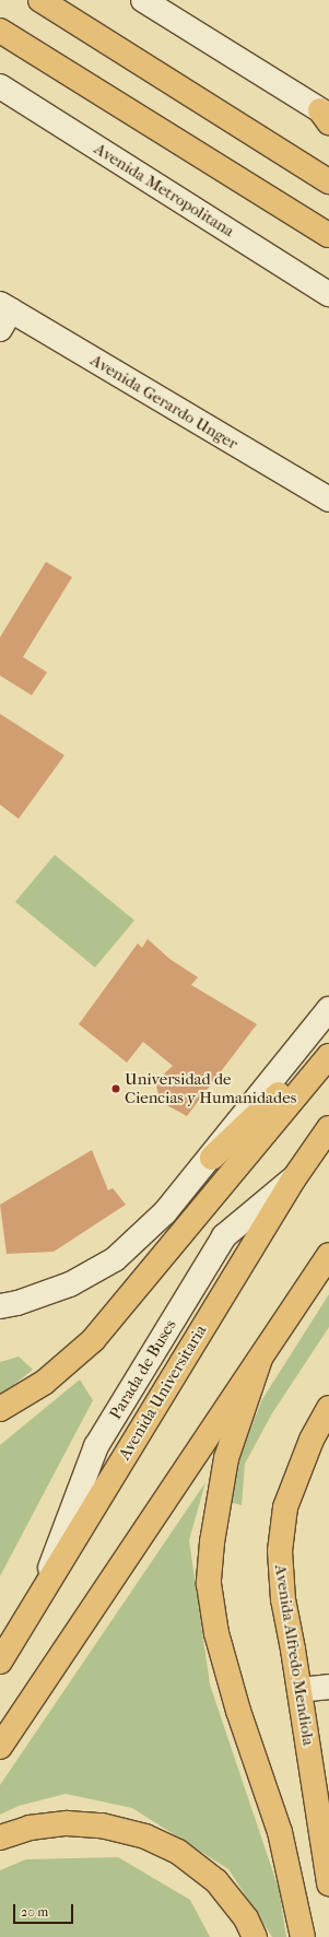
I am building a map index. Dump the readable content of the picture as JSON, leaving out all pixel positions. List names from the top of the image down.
{
  "streets": {
    "main road": ["Avenida Universitaria", "Avenida Alfredo Mendiola"],
    "street": ["Avenida Metropolitana", "Avenida Gerardo Unger"]
  },
  "places": ["Universidad de Ciencias y Humanidades"],
  "scale_bar": "20 m"
}
